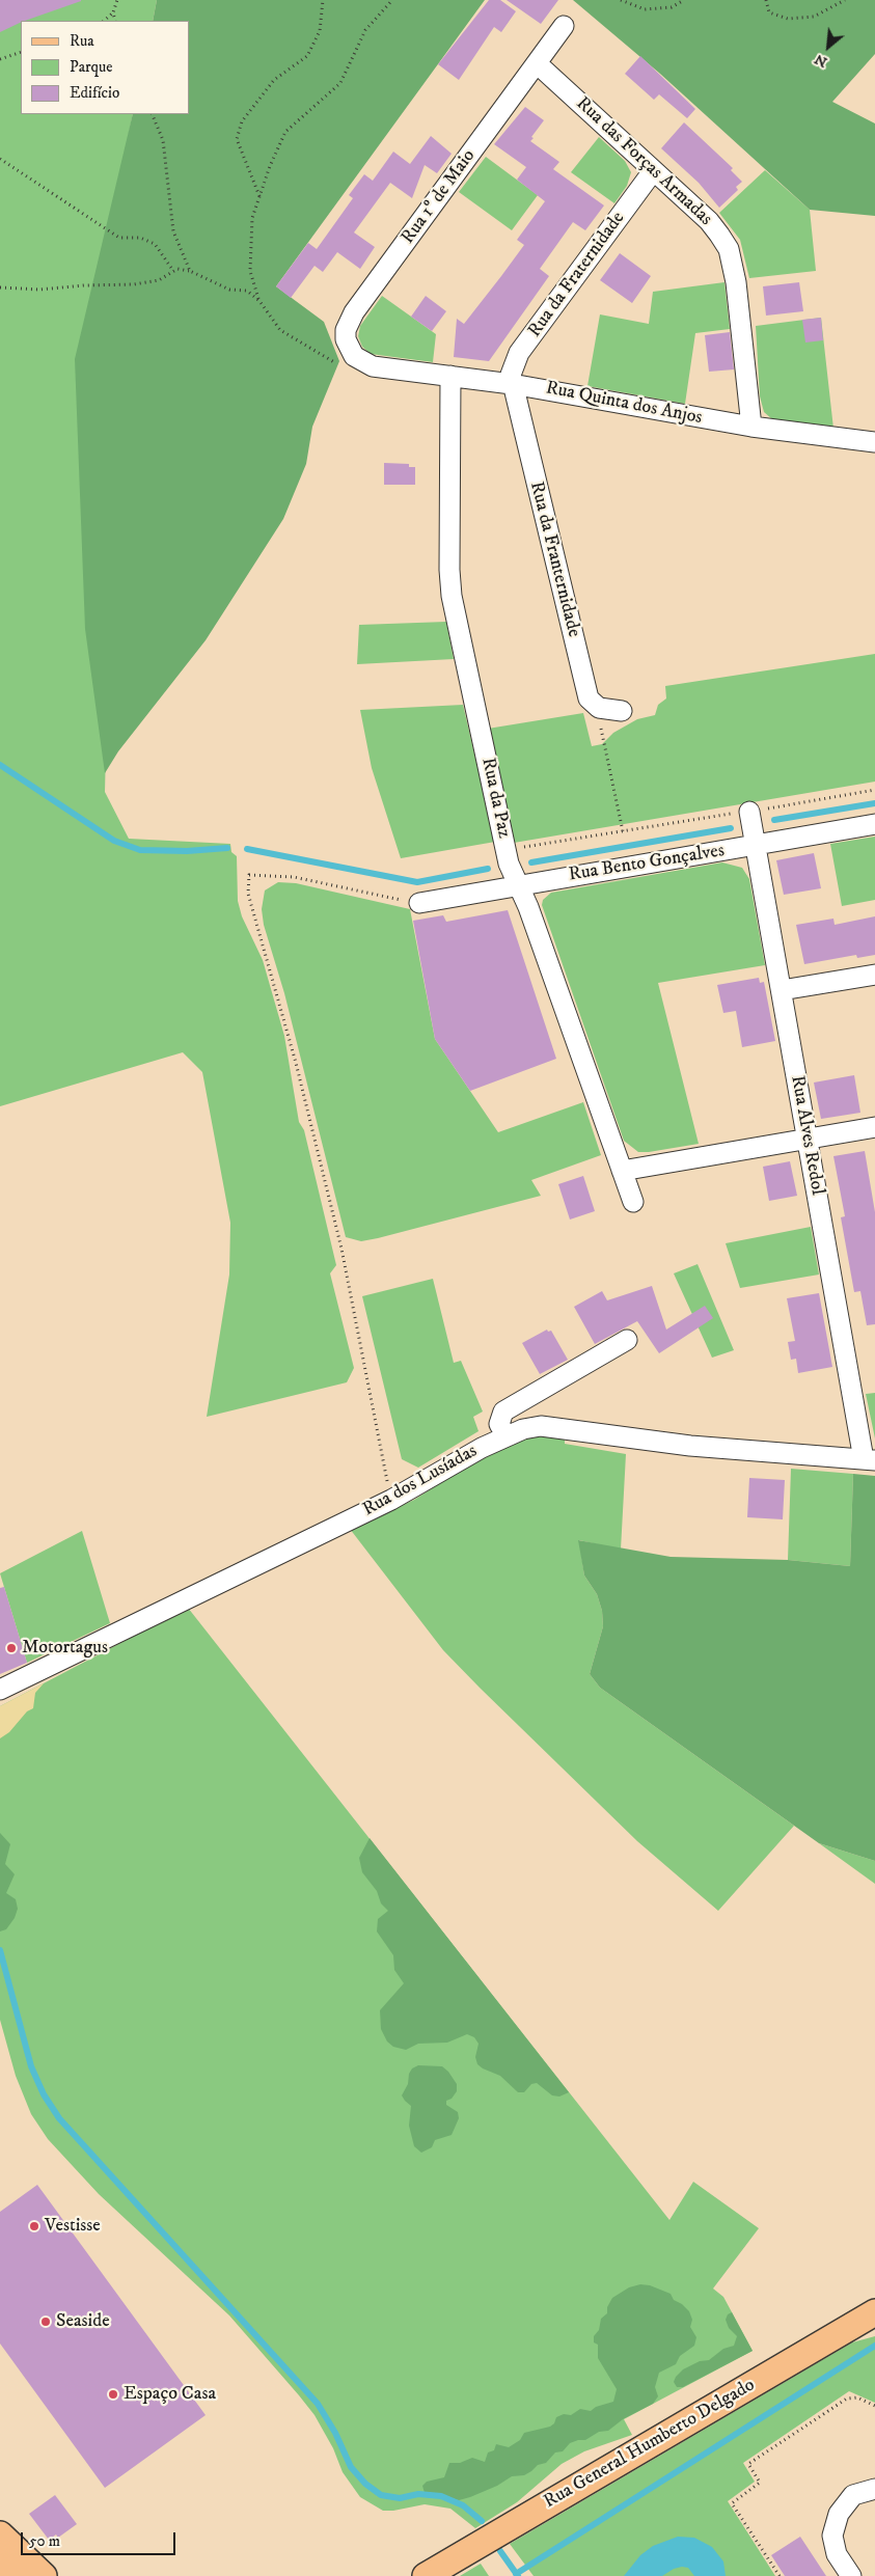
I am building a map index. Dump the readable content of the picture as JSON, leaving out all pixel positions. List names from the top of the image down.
{
  "streets": {
    "main road": ["Rua General Humberto Delgado"],
    "street": [
      "Rua das Forças Armadas",
      "Rua 1º de Maio",
      "Rua da Fraternidade",
      "Rua Quinta dos Anjos",
      "Rua da Franternidade",
      "Rua da Paz",
      "Rua Bento Gonçalves",
      "Rua Alves Redol",
      "Rua dos Lusíadas"
    ]
  },
  "crossings": [
    ["Rua das Forças Armadas", "Rua 1º de Maio"],
    ["Rua das Forças Armadas", "Rua da Fraternidade"],
    ["Rua das Forças Armadas", "Rua Quinta dos Anjos"],
    ["Rua 1º de Maio", "Rua Quinta dos Anjos"],
    ["Rua da Fraternidade", "Rua Quinta dos Anjos"],
    ["Rua da Fraternidade", "Rua da Franternidade"],
    ["Rua Quinta dos Anjos", "Rua da Franternidade"],
    ["Rua Quinta dos Anjos", "Rua da Paz"],
    ["Rua da Paz", "Rua Bento Gonçalves"],
    ["Rua Bento Gonçalves", "Rua Alves Redol"],
    ["Rua Alves Redol", "Rua dos Lusíadas"]
  ],
  "places": [
    "Motortagus",
    "Vestisse",
    "Seaside",
    "Espaço Casa"
  ],
  "legend": ["Rua", "Parque", "Edifício"],
  "scale_bar": "50 m",
  "north": "bottom left"
}
